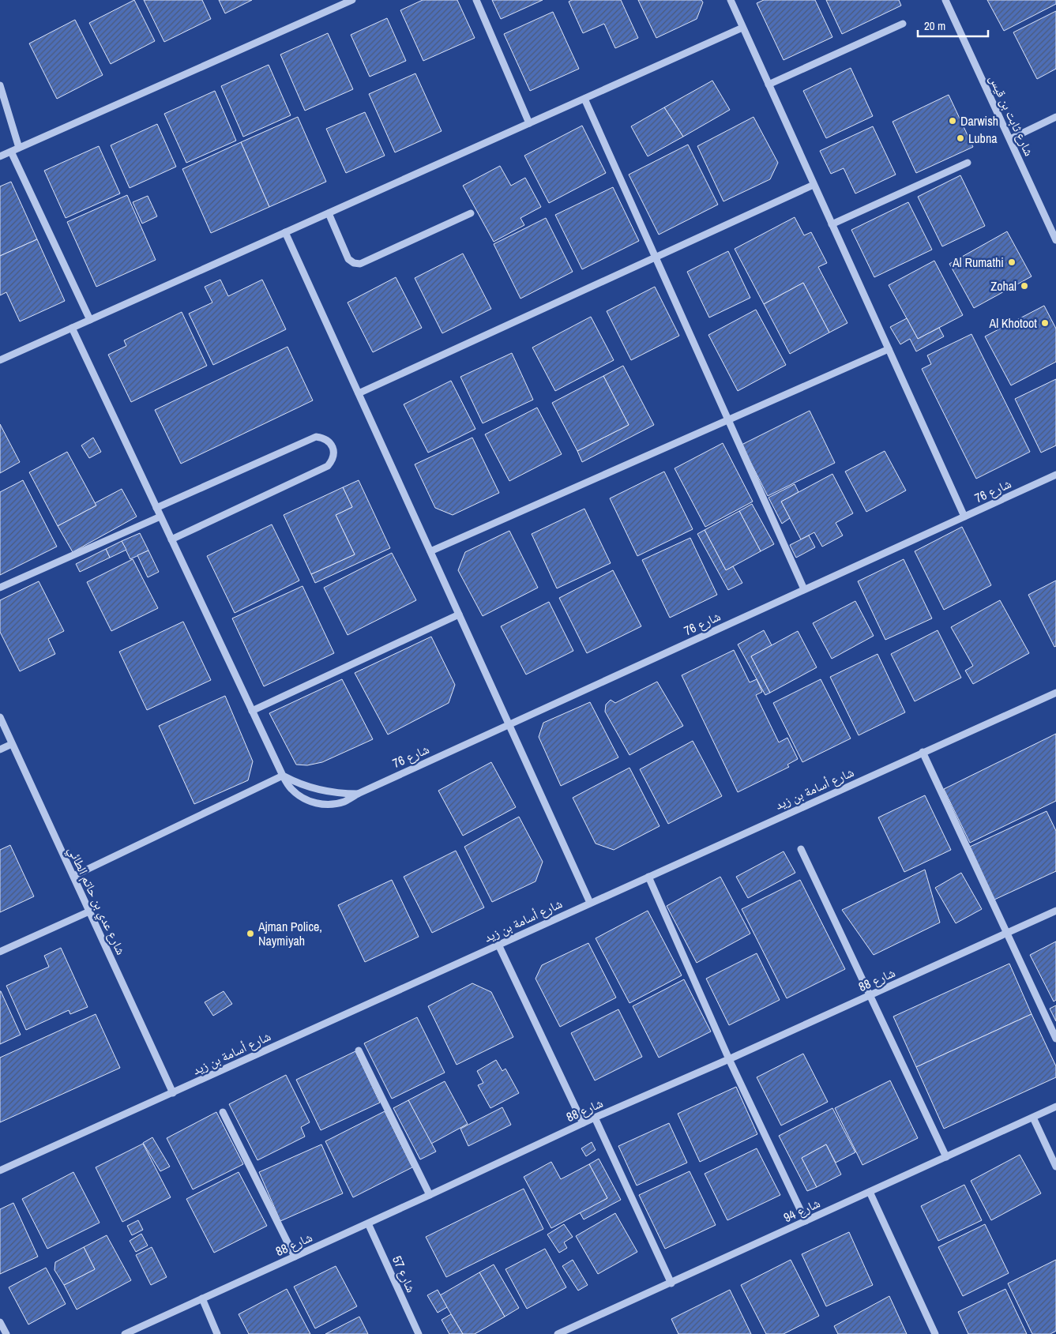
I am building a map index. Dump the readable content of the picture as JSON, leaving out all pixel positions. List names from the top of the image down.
{
  "streets": {
    "street": [
      "شارع ثابت بن قيس",
      "شارع 76",
      "شارع أسامة بن زيد",
      "شارع عدي بن حاتم الطائي",
      "شارع 88",
      "شارع 94",
      "شارع 57"
    ]
  },
  "crossings": [
    ["شارع أسامة بن زيد", "شارع عدي بن حاتم الطائي"],
    ["شارع 88", "شارع 57"]
  ],
  "places": [
    "Darwish",
    "Lubna",
    "Al Rumathi",
    "Zohal",
    "Al Khotoot",
    "Ajman Police, Naymiyah"
  ],
  "scale_bar": "20 m"
}
